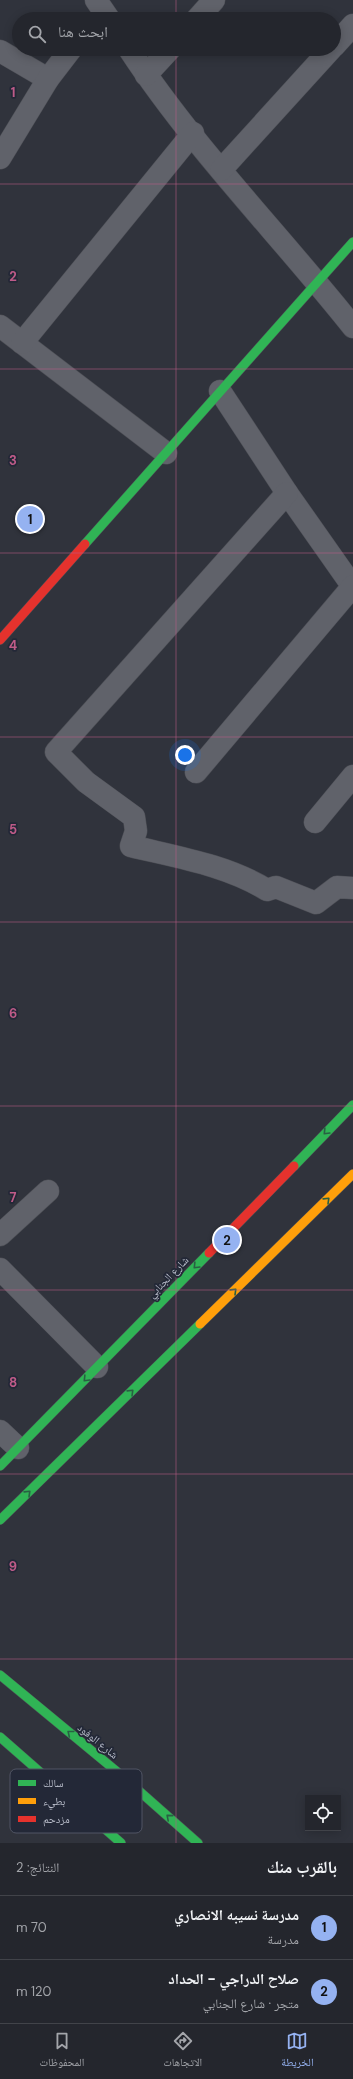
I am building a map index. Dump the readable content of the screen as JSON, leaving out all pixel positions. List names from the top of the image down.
{
  "streets": {
    "street": ["شارع الجنابي", "شارع الوفود"]
  },
  "one_way": ["شارع الوفود"],
  "legend": ["سالك", "بطيء", "مزدحم"],
  "page": {
    "search": "ابحث هنا",
    "pins": ["1", "2"],
    "heading": ["بالقرب منك", "النتائج: 2"],
    "list": [
      {
        "mark": "1",
        "name": "مدرسة نسيبه الانصاري",
        "note": "مدرسة",
        "value": "70 m"
      },
      {
        "mark": "2",
        "name": "صلاح الدراجي - الحداد",
        "note": "متجر · شارع الجنابي",
        "value": "120 m"
      }
    ],
    "nav": ["الخريطة", "الاتجاهات", "المحفوظات"]
  },
  "grid": {
    "rows": [
      "1",
      "2",
      "3",
      "4",
      "5",
      "6",
      "7",
      "8",
      "9"
    ]
  }
}
